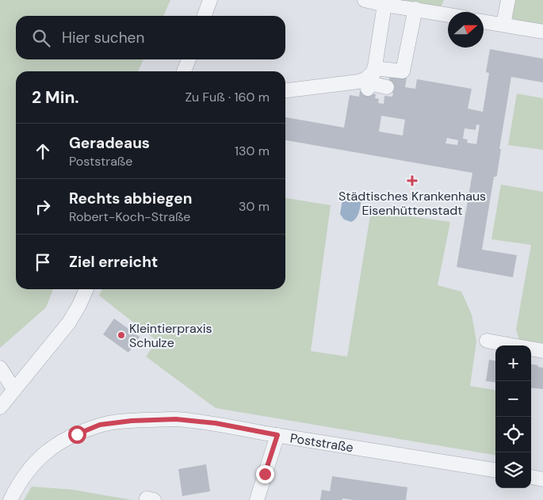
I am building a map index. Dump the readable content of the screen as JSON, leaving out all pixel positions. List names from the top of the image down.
{
  "streets": {
    "street": ["Poststraße"]
  },
  "places": {
    "health": ["Städtisches Krankenhaus Eisenhüttenstadt"],
    "other": ["Kleintierpraxis Schulze"]
  },
  "north": "right",
  "page": {
    "search": "Hier suchen",
    "heading": ["2 Min.", "Zu Fuß · 160 m"],
    "list": [
      ["Geradeaus", "Poststraße", "130 m"],
      ["Rechts abbiegen", "Robert-Koch-Straße", "30 m"],
      "Ziel erreicht"
    ],
    "map_buttons": ["+", "−"]
  }
}
